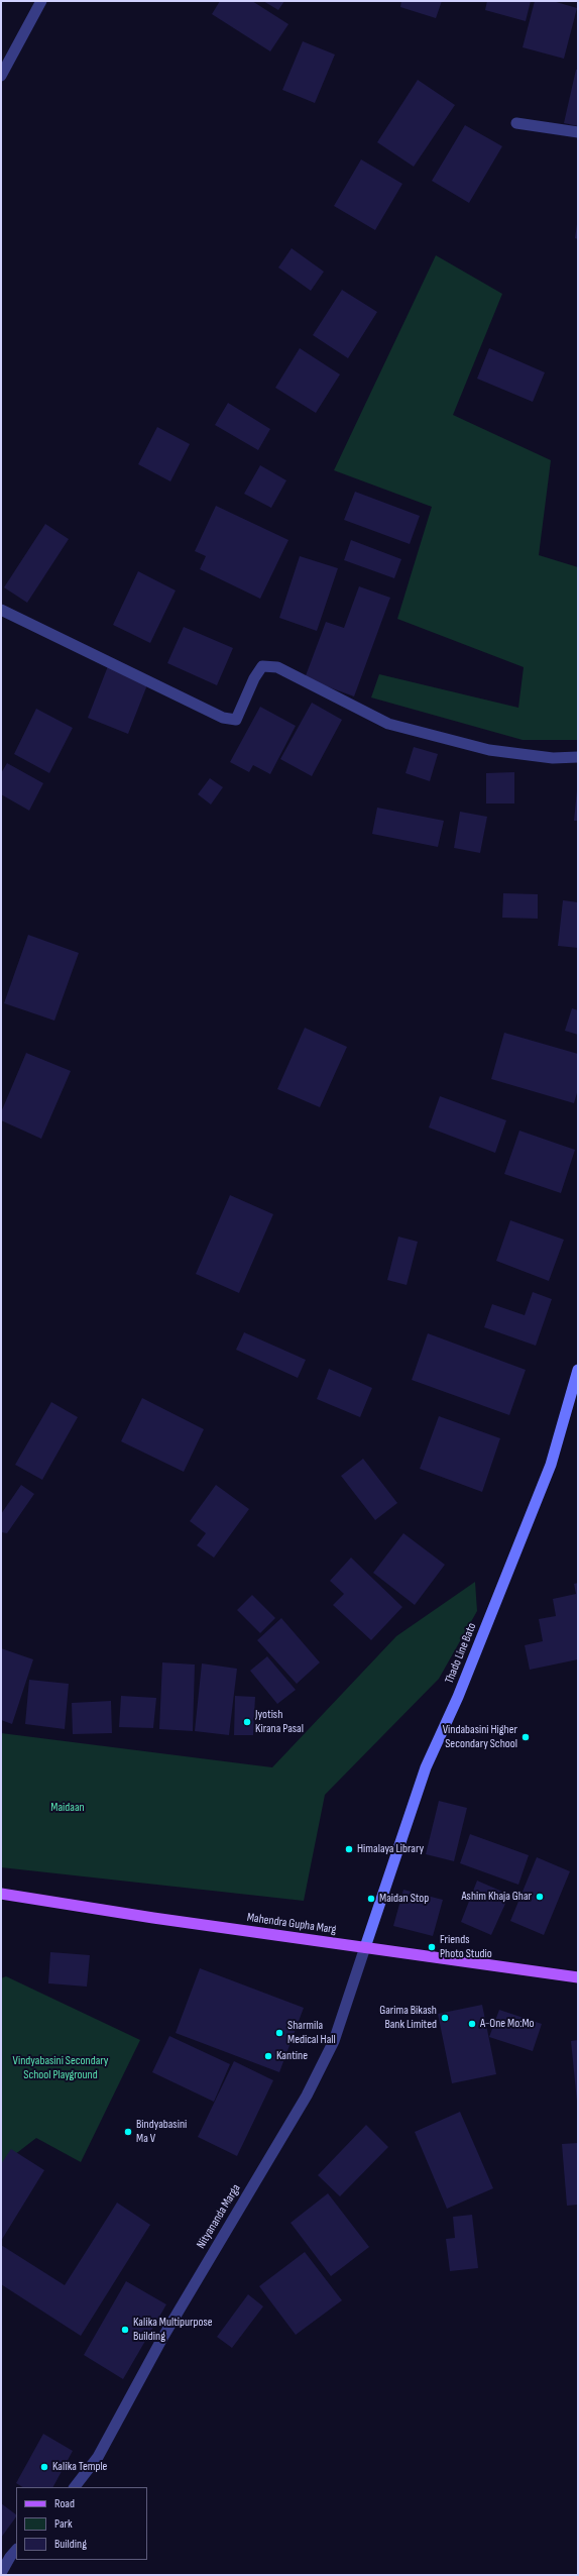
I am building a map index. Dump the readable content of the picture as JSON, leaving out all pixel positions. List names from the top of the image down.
{
  "streets": {
    "main road": ["Thado Line Bato", "Mahendra Gupha Marg"],
    "street": ["Nityananda Marga"]
  },
  "crossings": [
    ["Thado Line Bato", "Mahendra Gupha Marg"],
    ["Thado Line Bato", "Nityananda Marga"],
    ["Mahendra Gupha Marg", "Nityananda Marga"]
  ],
  "parks": ["Maidaan", "Vindyabasini Secondary School Playground"],
  "places": [
    "Jyotish Kirana Pasal",
    "Vindabasini Higher Secondary School",
    "Himalaya Library",
    "Ashim Khaja Ghar",
    "Maidan Stop",
    "Friends Photo Studio",
    "Garima Bikash Bank Limited",
    "A-One Mo:Mo",
    "Sharmila Medical Hall",
    "Kantine",
    "Bindyabasini Ma V",
    "Kalika Multipurpose Building",
    "Kalika Temple"
  ],
  "legend": ["Road", "Park", "Building"]
}
